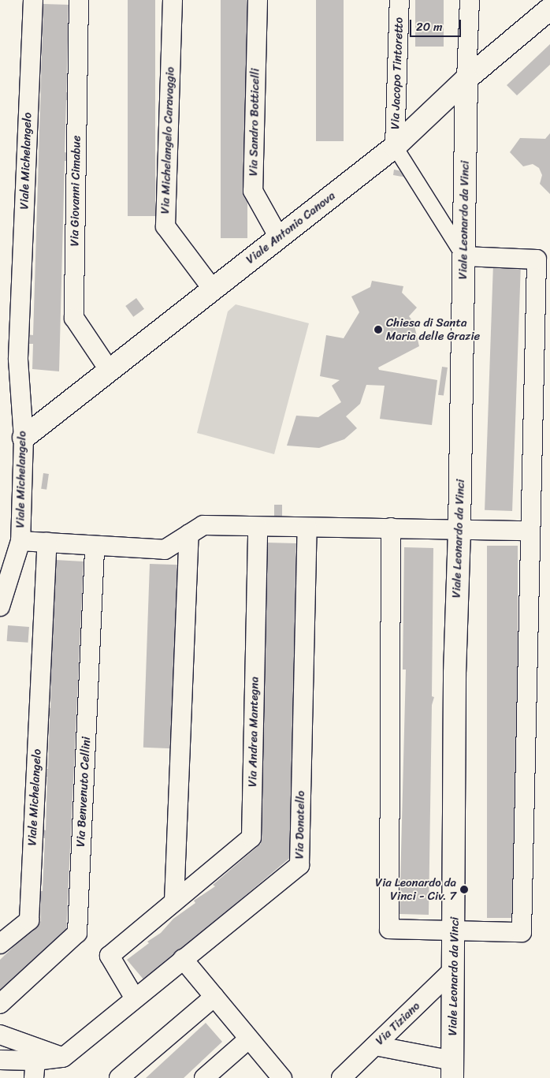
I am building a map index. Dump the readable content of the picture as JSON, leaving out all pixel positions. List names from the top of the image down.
{
  "streets": {
    "street": [
      "Via Jacopo Tintoretto",
      "Via Sandro Botticelli",
      "Via Michelangelo Caravaggio",
      "Viale Michelangelo",
      "Via Giovanni Cimabue",
      "Viale Leonardo da Vinci",
      "Viale Antonio Canova",
      "Via Andrea Mantegna",
      "Via Benvenuto Cellini",
      "Via Donatello",
      "Via Tiziano"
    ]
  },
  "crossings": [
    ["Via Jacopo Tintoretto", "Viale Antonio Canova"],
    ["Via Sandro Botticelli", "Viale Antonio Canova"],
    ["Via Michelangelo Caravaggio", "Viale Antonio Canova"],
    ["Viale Michelangelo", "Viale Antonio Canova"],
    ["Via Giovanni Cimabue", "Viale Antonio Canova"],
    ["Viale Leonardo da Vinci", "Viale Antonio Canova"],
    ["Viale Leonardo da Vinci", "Via Tiziano"],
    ["Via Andrea Mantegna", "Via Donatello"]
  ],
  "places": ["Chiesa di Santa Maria delle Grazie", "Via Leonardo da Vinci - Civ. 7"],
  "scale_bar": "20 m"
}
